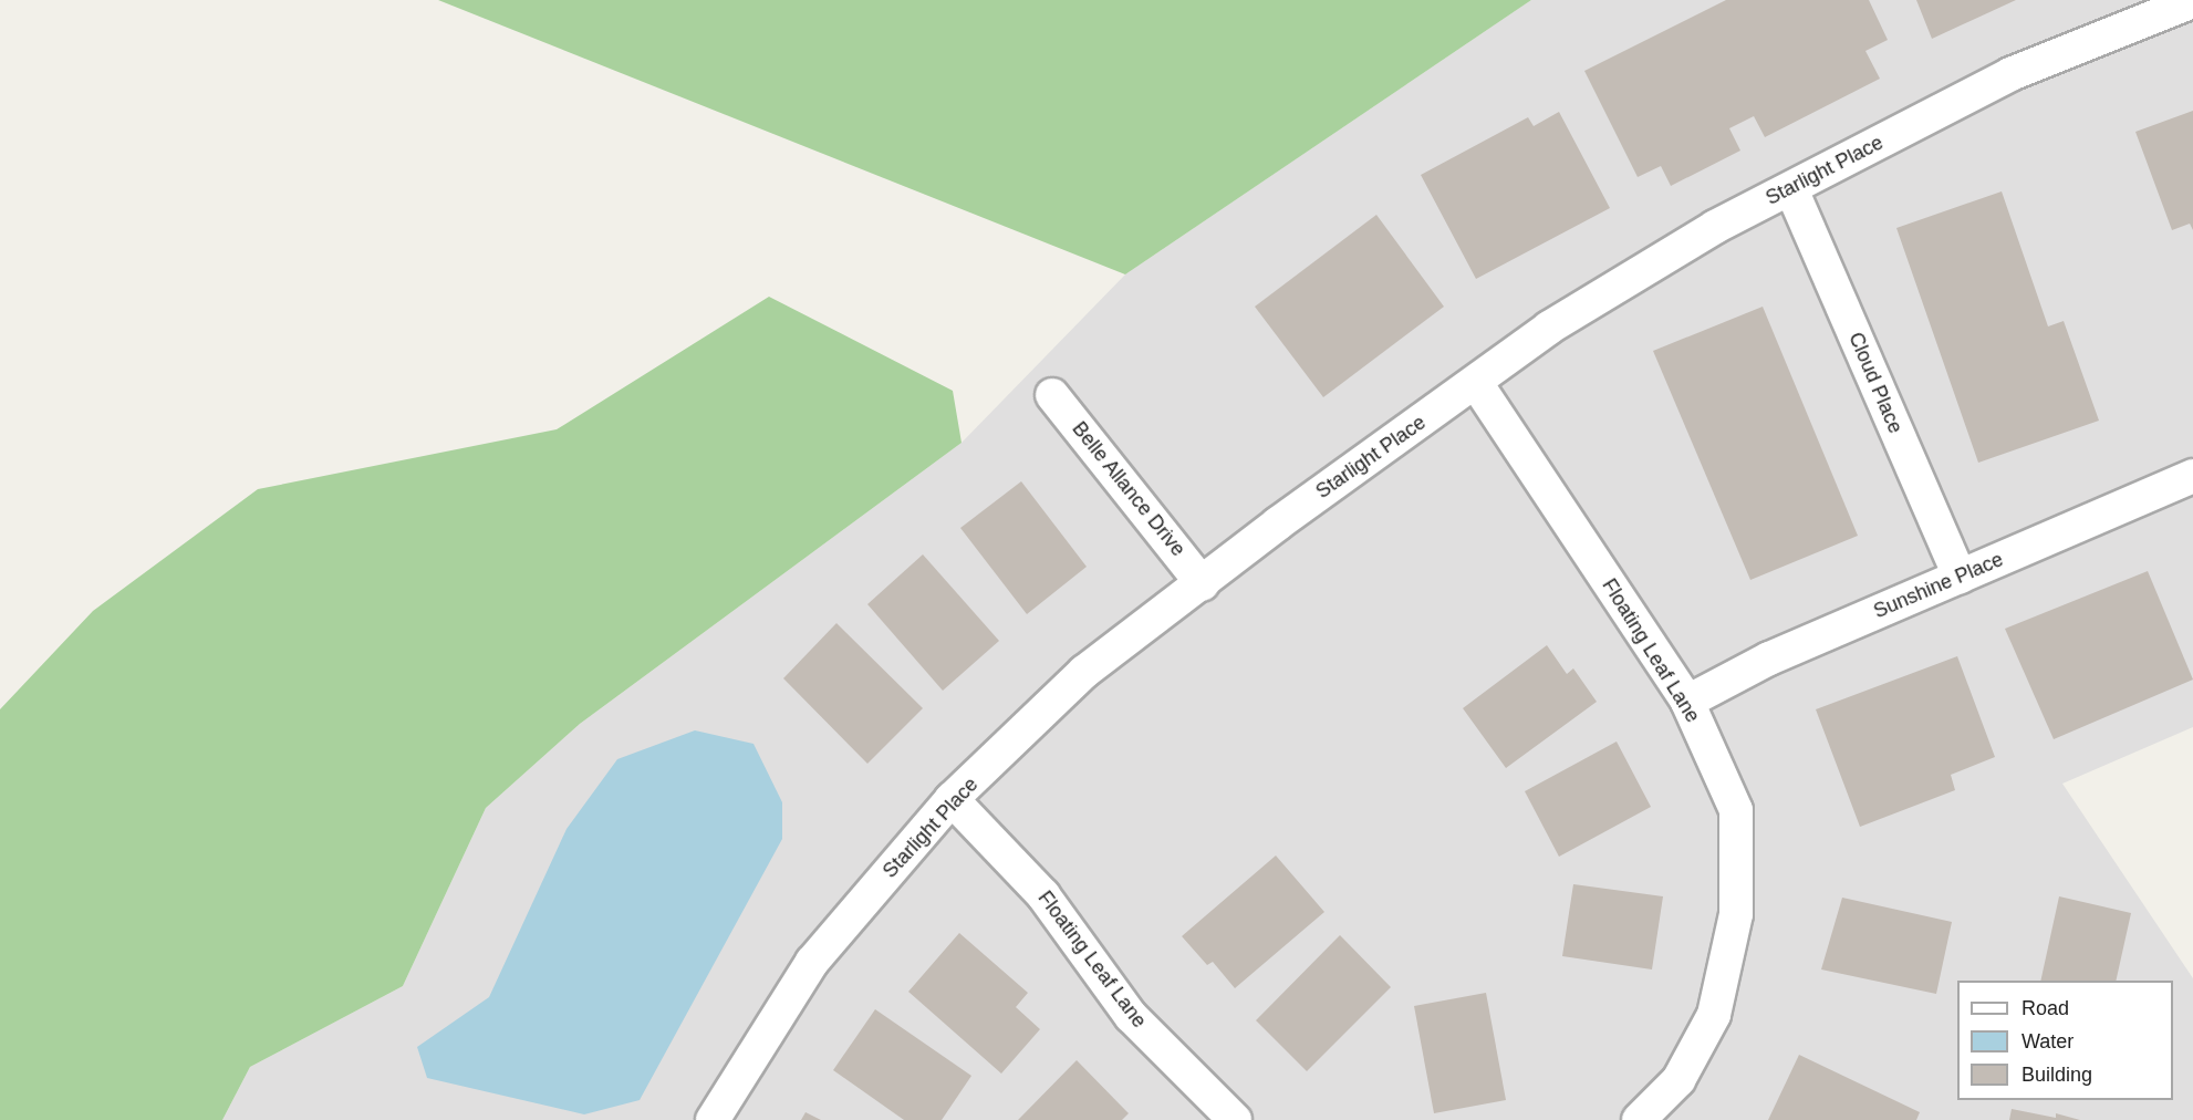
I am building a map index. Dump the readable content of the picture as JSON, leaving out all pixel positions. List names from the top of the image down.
{
  "streets": {
    "street": [
      "Starlight Place",
      "Cloud Place",
      "Belle Allance Drive",
      "Sunshine Place",
      "Floating Leaf Lane"
    ]
  },
  "crossings": [
    ["Starlight Place", "Cloud Place"],
    ["Starlight Place", "Belle Allance Drive"],
    ["Starlight Place", "Floating Leaf Lane"],
    ["Cloud Place", "Sunshine Place"],
    ["Sunshine Place", "Floating Leaf Lane"]
  ],
  "legend": ["Road", "Water", "Building"]
}
